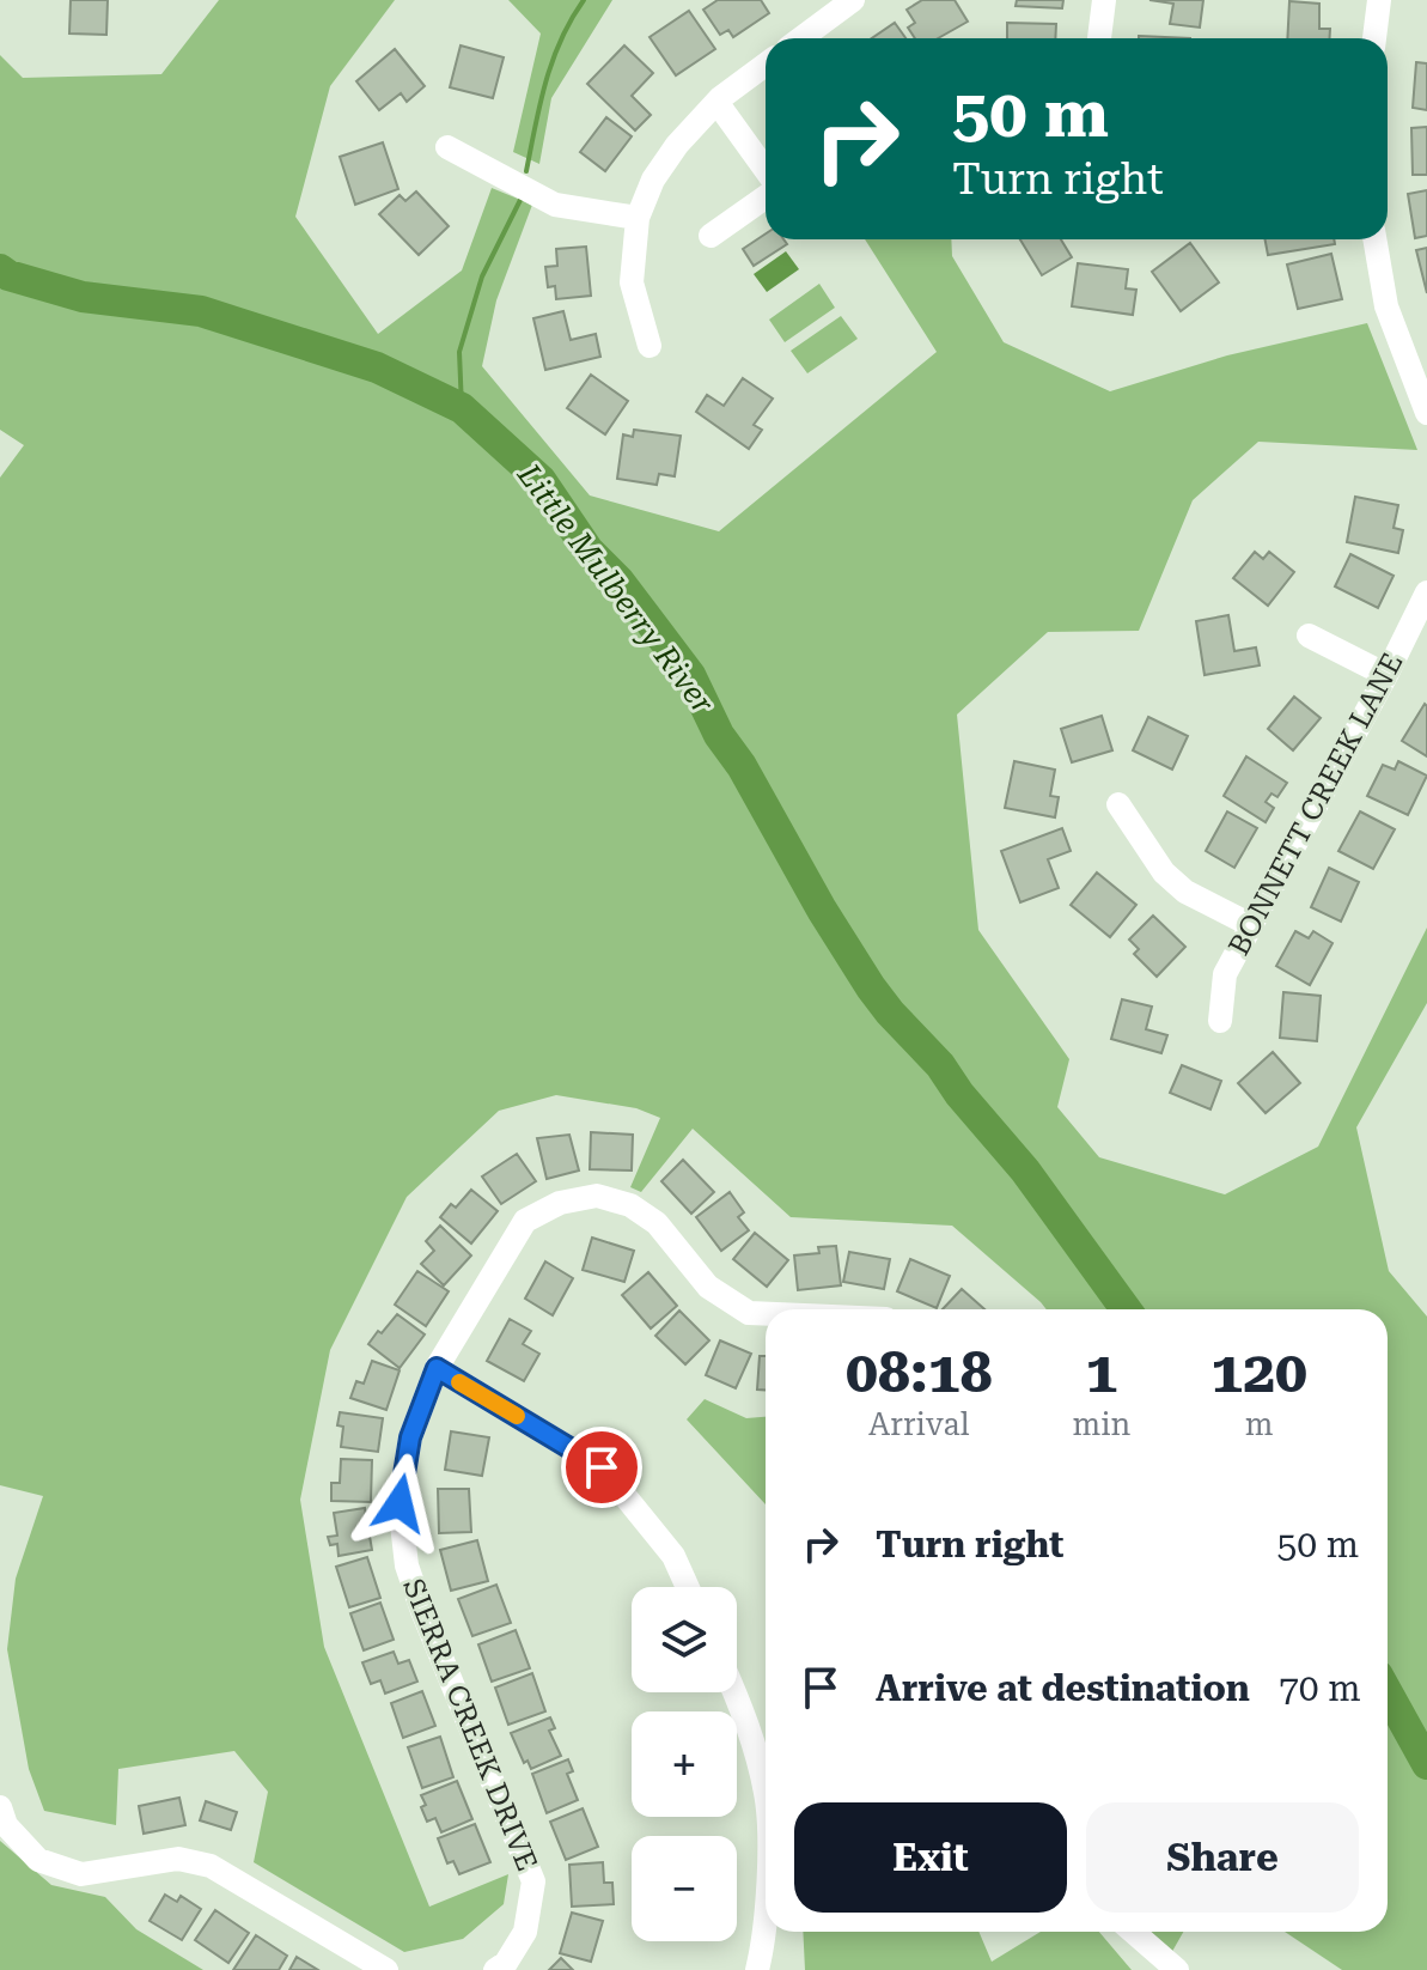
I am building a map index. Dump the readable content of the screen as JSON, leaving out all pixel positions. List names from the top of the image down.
{
  "streets": {
    "street": ["BONNETT CREEK LANE", "SIERRA CREEK DRIVE"]
  },
  "water": ["Little Mulberry River"],
  "page": {
    "turn": ["50 m", "Turn right"],
    "eta": [
      "08:18",
      "Arrival",
      "1",
      "min",
      "120",
      "m"
    ],
    "list": [
      {
        "name": "Turn right",
        "value": "50 m"
      },
      {
        "name": "Arrive at destination",
        "value": "70 m"
      }
    ],
    "map_buttons": ["+", "−"],
    "buttons": ["Exit", "Share"]
  }
}
